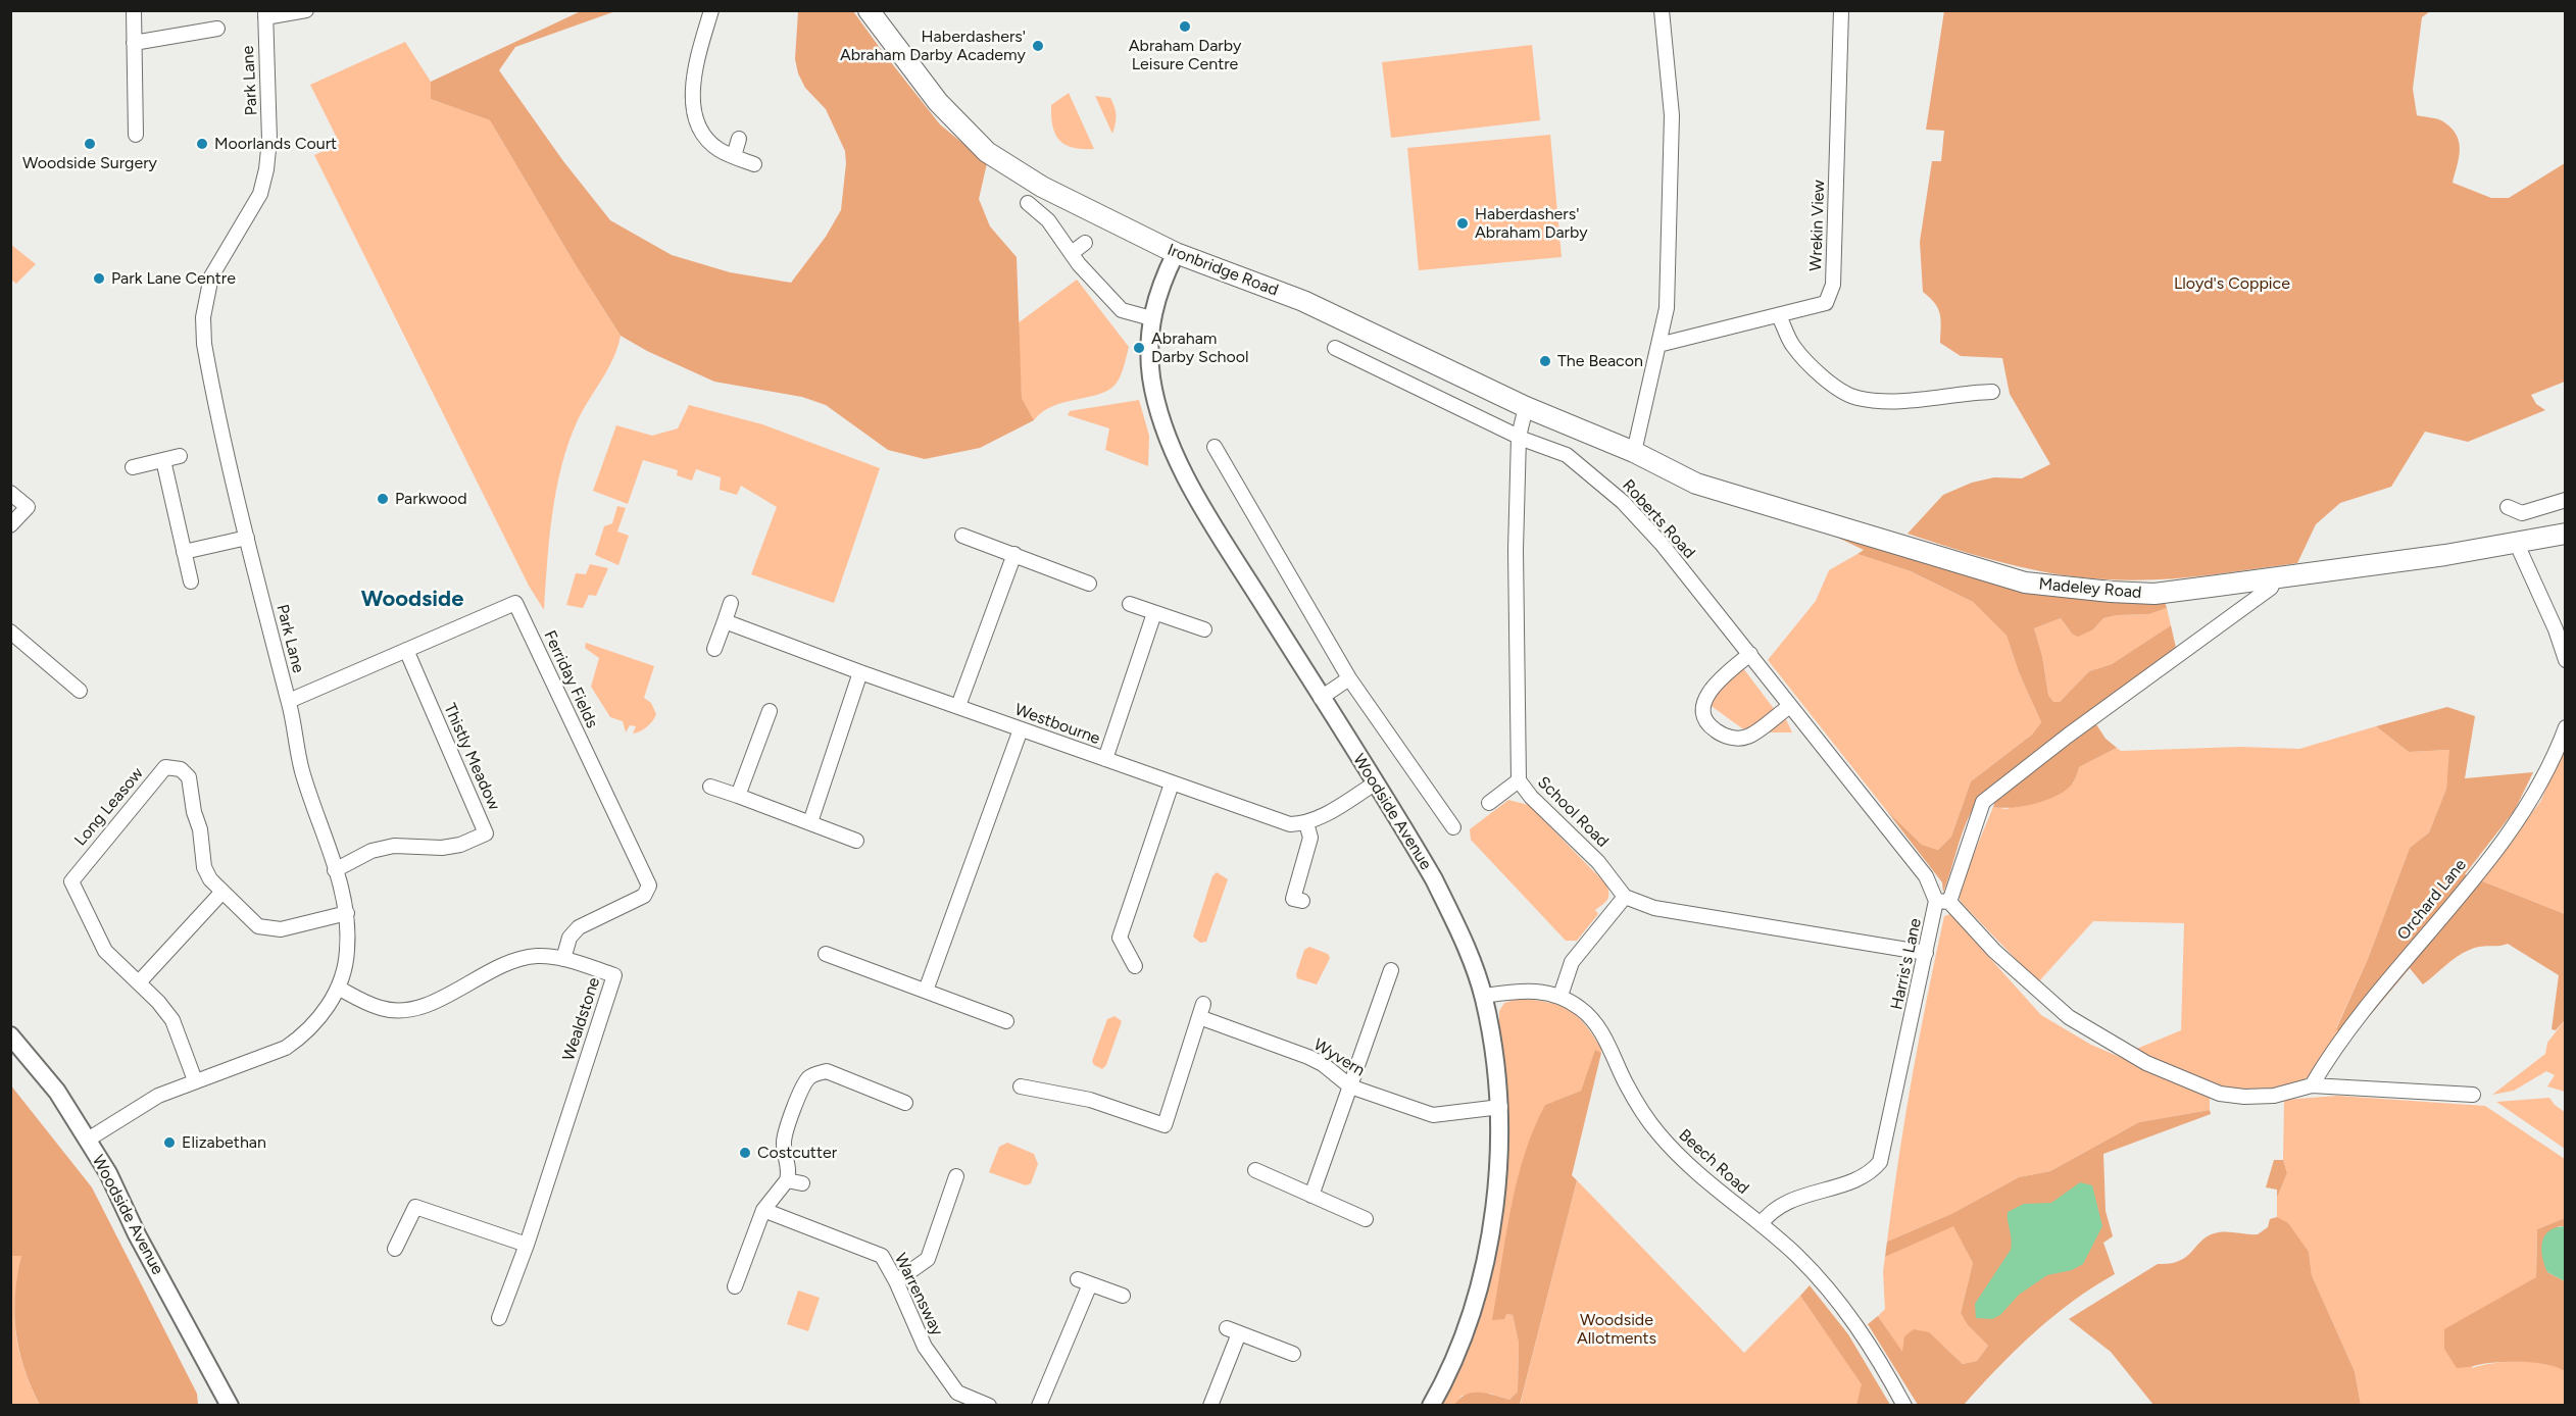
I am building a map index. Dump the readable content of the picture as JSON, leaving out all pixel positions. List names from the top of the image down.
{
  "streets": {
    "main road": ["Ironbridge Road", "Madeley Road"],
    "street": [
      "Park Lane",
      "Wrekin View",
      "Roberts Road",
      "Ferriday Fields",
      "Westbourne",
      "Thistly Meadow",
      "Long Leasow",
      "Woodside Avenue",
      "School Road",
      "Orchard Lane",
      "Harris's Lane",
      "Wealdstone",
      "Wyvern",
      "Beech Road",
      "Warrensway"
    ]
  },
  "crossings": [
    ["Park Lane", "Ferriday Fields"],
    ["Park Lane", "Thistly Meadow"],
    ["Park Lane", "Long Leasow"],
    ["Park Lane", "Woodside Avenue"],
    ["Park Lane", "Wealdstone"],
    ["Ironbridge Road", "Madeley Road"],
    ["Ironbridge Road", "Woodside Avenue"],
    ["Ironbridge Road", "School Road"],
    ["Roberts Road", "School Road"],
    ["Roberts Road", "Harris's Lane"],
    ["Madeley Road", "Harris's Lane"],
    ["Ferriday Fields", "Thistly Meadow"],
    ["Ferriday Fields", "Wealdstone"],
    ["Woodside Avenue", "Wyvern"],
    ["Woodside Avenue", "Beech Road"],
    ["Harris's Lane", "Beech Road"]
  ],
  "districts": ["Woodside"],
  "parks": ["Lloyd's Coppice", "Woodside Allotments"],
  "places": [
    "Abraham Darby Leisure Centre",
    "Haberdashers' Abraham Darby Academy",
    "Woodside Surgery",
    "Moorlands Court",
    "Haberdashers' Abraham Darby",
    "Park Lane Centre",
    "Abraham Darby School",
    "The Beacon",
    "Parkwood",
    "Elizabethan",
    "Costcutter"
  ]
}
